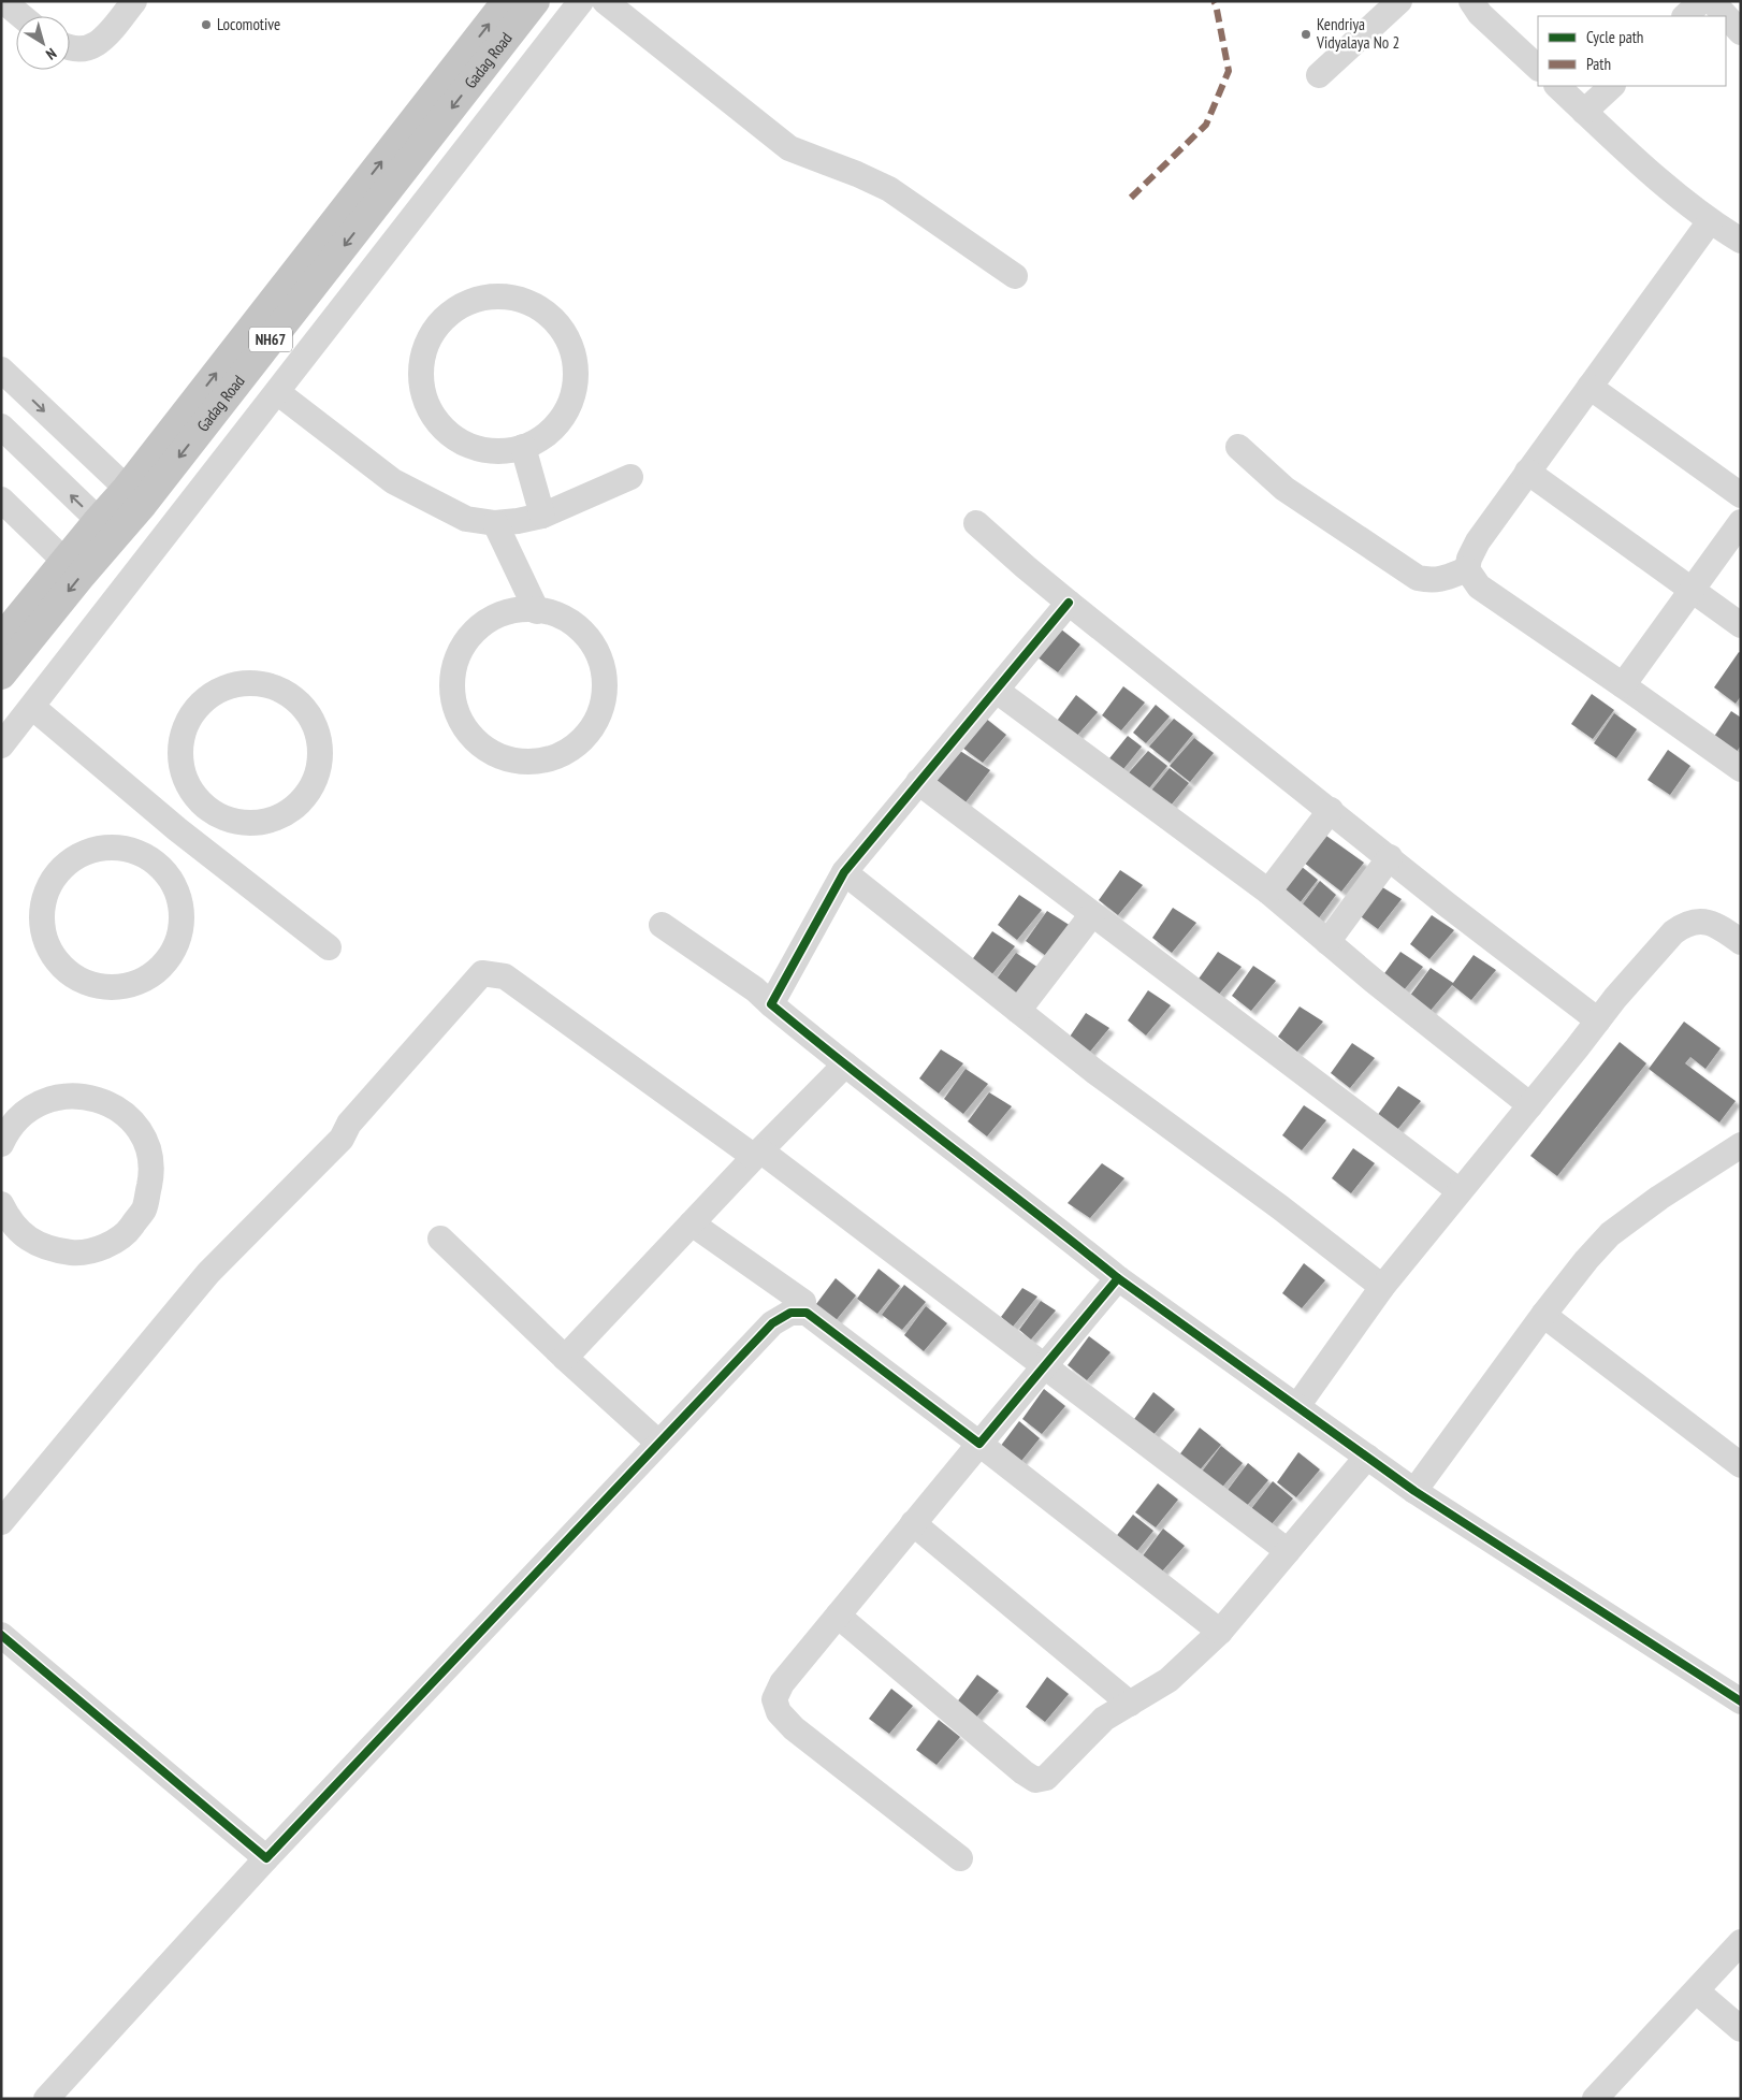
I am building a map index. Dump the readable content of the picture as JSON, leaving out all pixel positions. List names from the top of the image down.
{
  "streets": {
    "highway": ["Gadag Road", "NH67"]
  },
  "places": ["Locomotive", "Kendriya Vidyalaya No 2"],
  "legend": ["Cycle path", "Path"],
  "north": "bottom right"
}
